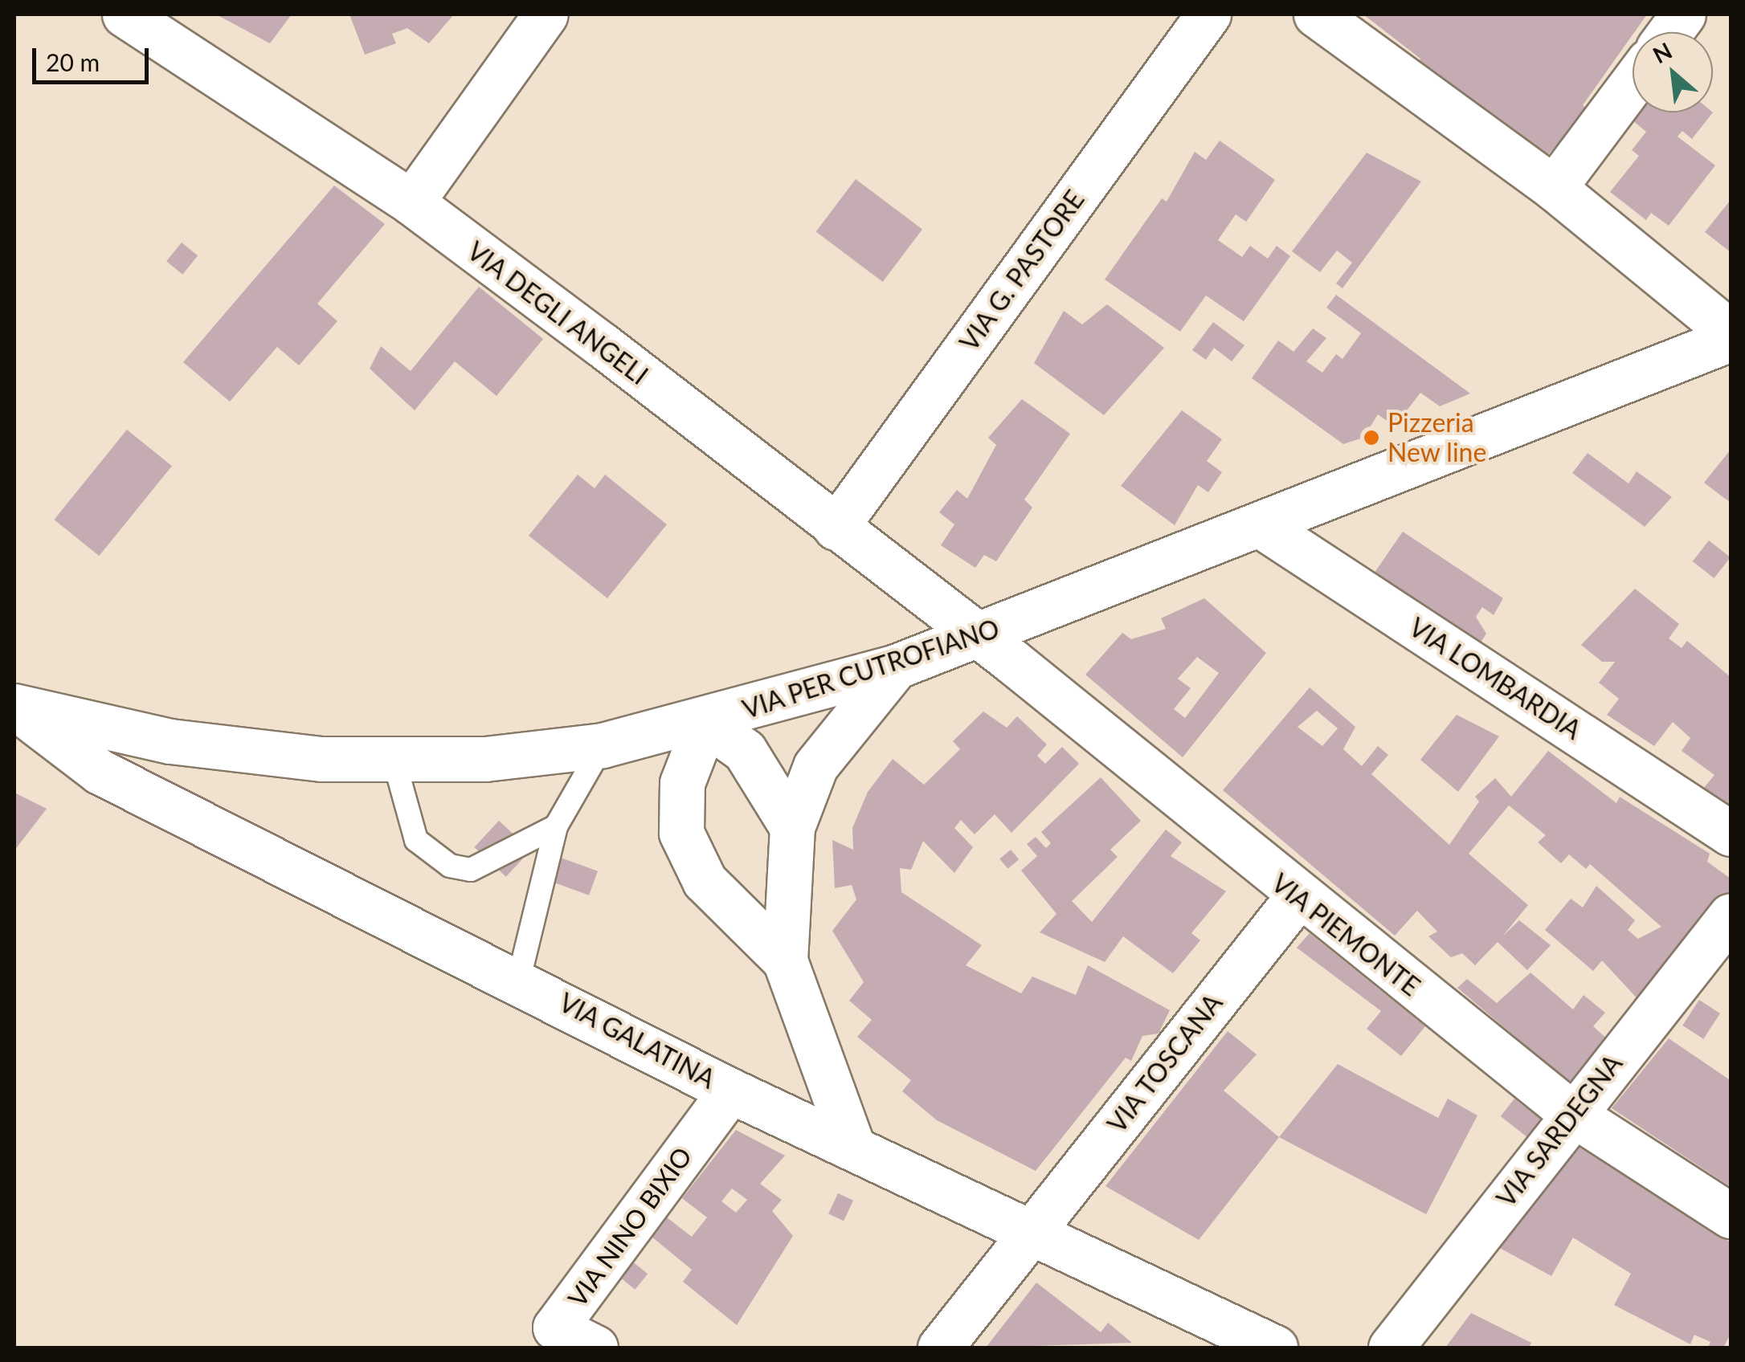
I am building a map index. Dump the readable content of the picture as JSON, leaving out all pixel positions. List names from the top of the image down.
{
  "streets": {
    "street": [
      "VIA G. PASTORE",
      "VIA DEGLI ANGELI",
      "VIA PER CUTROFIANO",
      "VIA LOMBARDIA",
      "VIA PIEMONTE",
      "VIA GALATINA",
      "VIA TOSCANA",
      "VIA SARDEGNA",
      "VIA NINO BIXIO"
    ]
  },
  "crossings": [
    ["VIA G. PASTORE", "VIA DEGLI ANGELI"],
    ["VIA DEGLI ANGELI", "VIA PER CUTROFIANO"],
    ["VIA DEGLI ANGELI", "VIA PIEMONTE"],
    ["VIA PER CUTROFIANO", "VIA LOMBARDIA"],
    ["VIA PER CUTROFIANO", "VIA PIEMONTE"],
    ["VIA PER CUTROFIANO", "VIA GALATINA"],
    ["VIA PIEMONTE", "VIA TOSCANA"],
    ["VIA PIEMONTE", "VIA SARDEGNA"],
    ["VIA GALATINA", "VIA TOSCANA"],
    ["VIA GALATINA", "VIA NINO BIXIO"]
  ],
  "places": ["Pizzeria New line"],
  "scale_bar": "20 m",
  "north": "top left"
}
